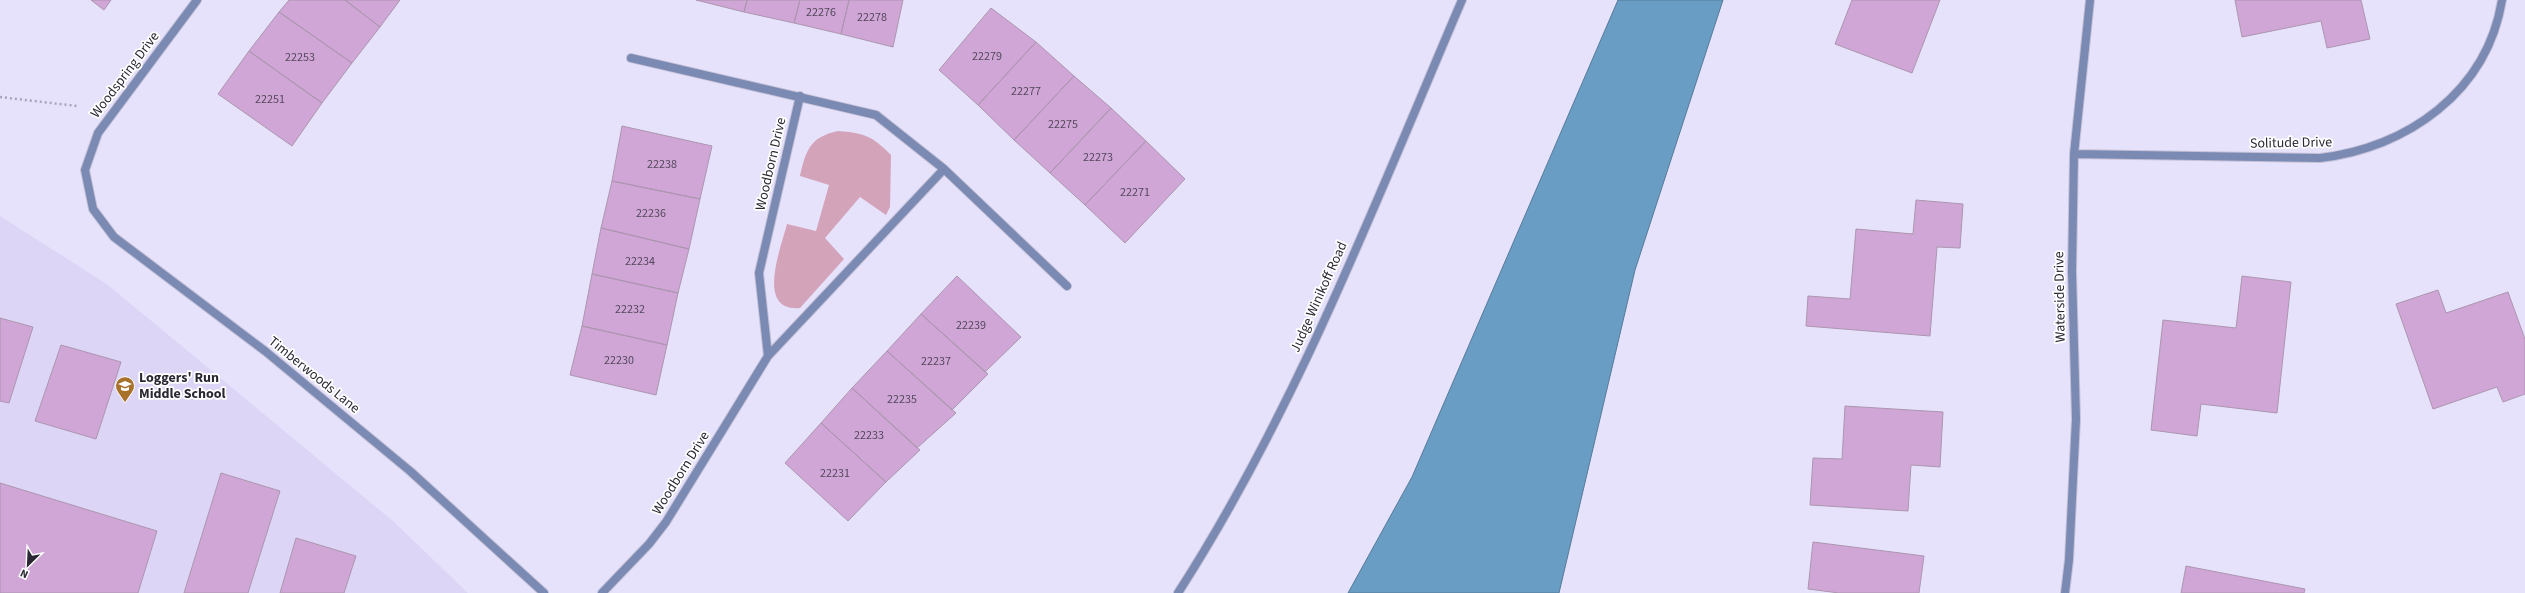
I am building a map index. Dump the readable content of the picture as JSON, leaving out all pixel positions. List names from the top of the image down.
{
  "streets": {
    "street": [
      "Woodspring Drive",
      "Solitude Drive",
      "Woodborn Drive",
      "Judge Winikoff Road",
      "Waterside Drive",
      "Timberwoods Lane"
    ]
  },
  "crossings": [
    ["Woodspring Drive", "Timberwoods Lane"],
    ["Solitude Drive", "Waterside Drive"]
  ],
  "places": {
    "school or university": ["Loggers' Run Middle School"]
  },
  "house_numbers": [
    "22276",
    "22278",
    "22279",
    "22253",
    "22277",
    "22251",
    "22275",
    "22273",
    "22238",
    "22271",
    "22236",
    "22234",
    "22232",
    "22239",
    "22230",
    "22237",
    "22235",
    "22233",
    "22231"
  ],
  "north": "bottom left"
}
